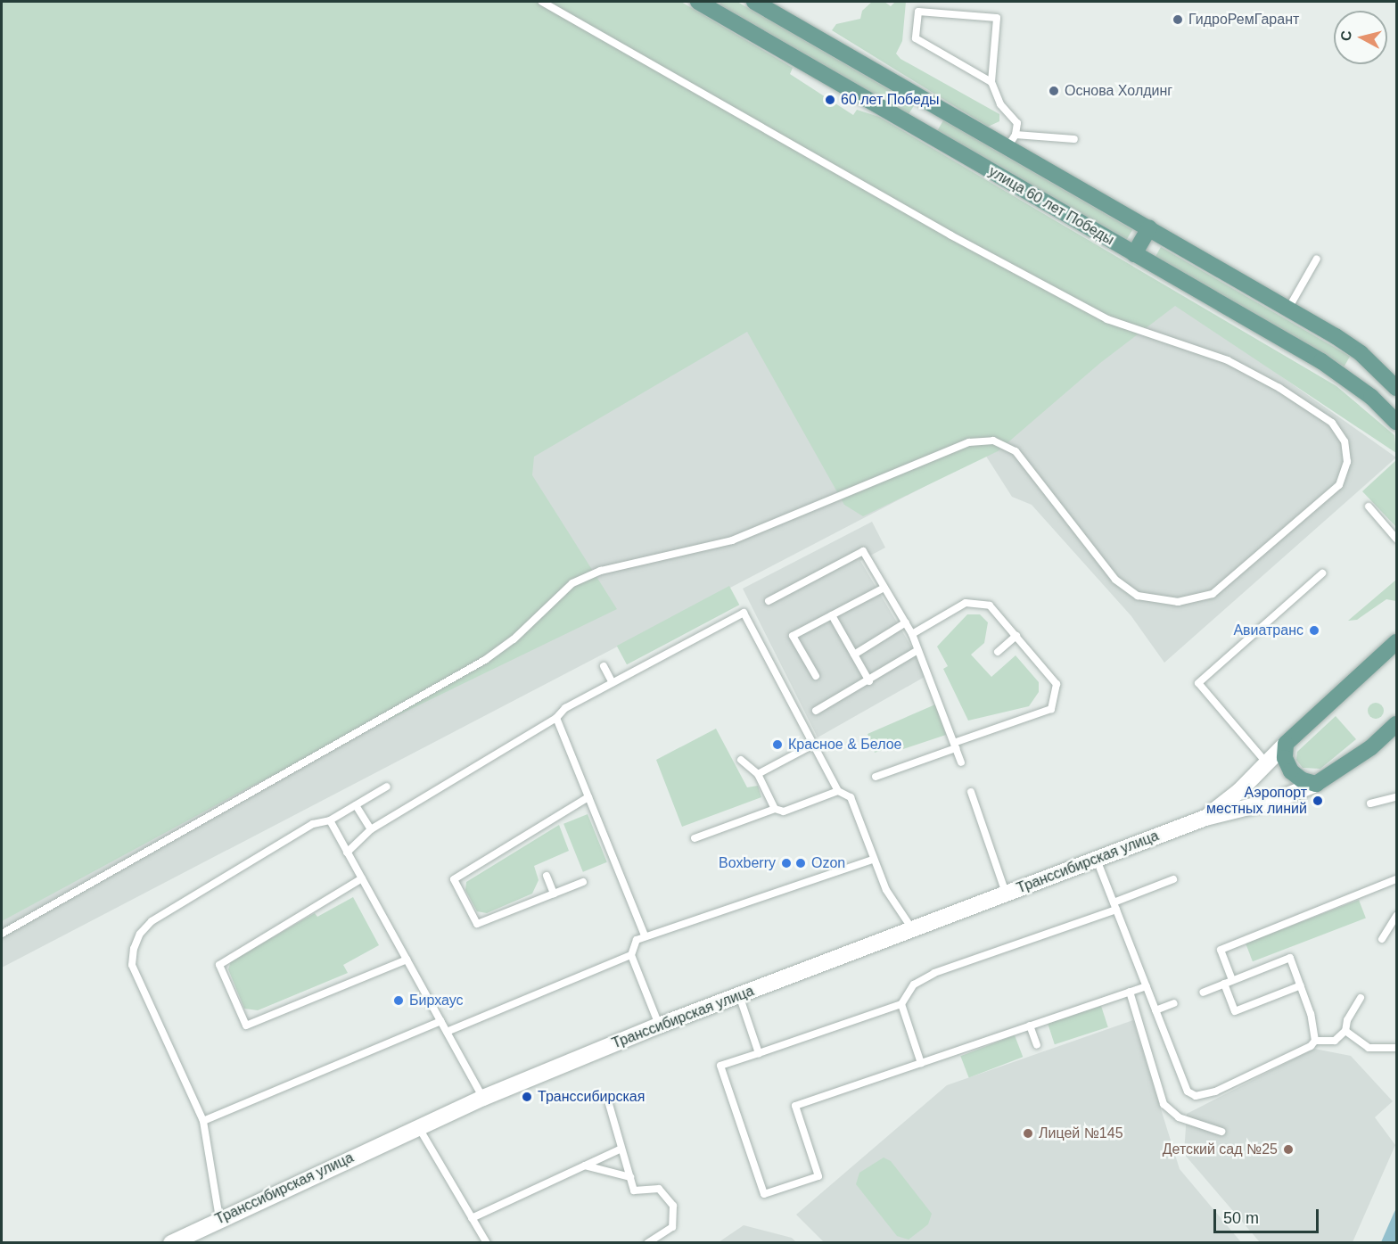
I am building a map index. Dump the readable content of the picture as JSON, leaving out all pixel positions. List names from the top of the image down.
{
  "streets": {
    "main road": ["улица 60 лет Победы", "Транссибирская улица"]
  },
  "places": [
    "ГидроРемГарант",
    "Основа Холдинг",
    "60 лет Победы",
    "Авиатранс",
    "Красное & Белое",
    "Аэропорт местных линий",
    "Boxberry",
    "Ozon",
    "Бирхаус",
    "Транссибирская",
    "Лицей №145",
    "Детский сад №25"
  ],
  "scale_bar": "50 m",
  "north": "left"
}
